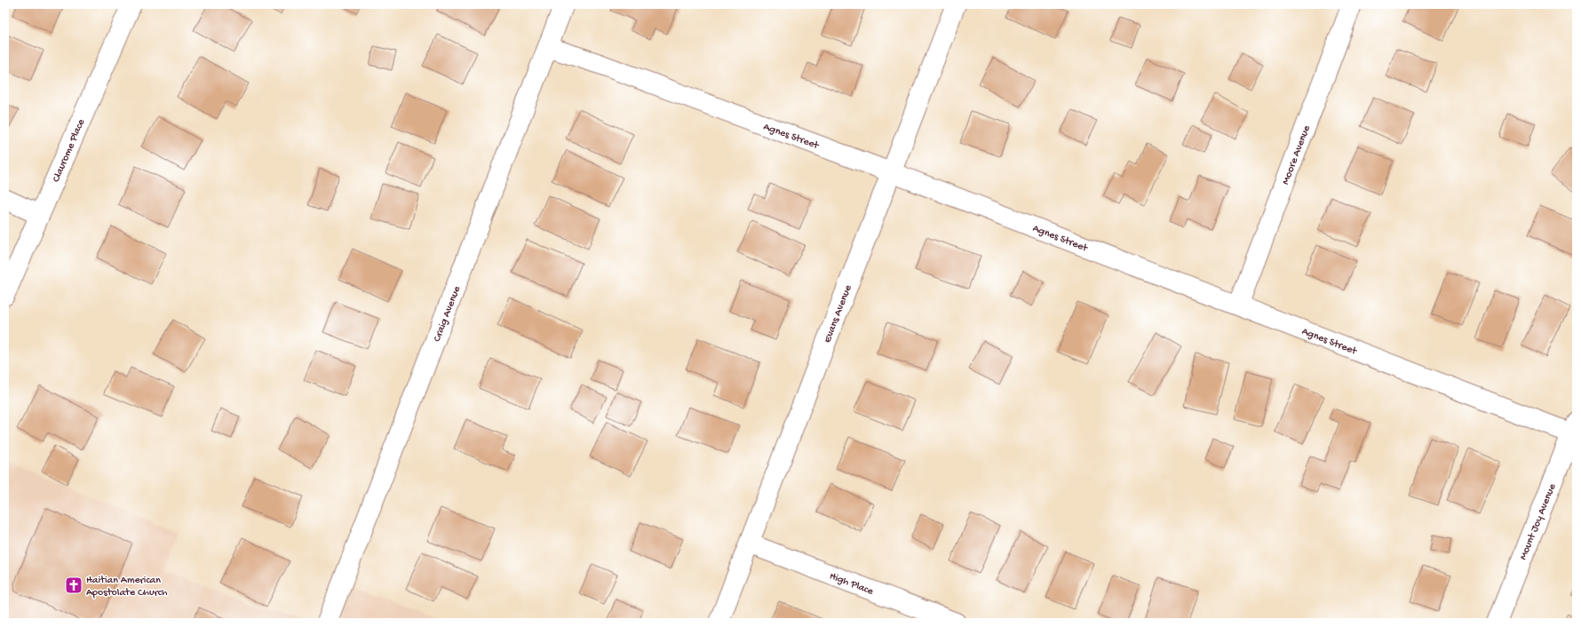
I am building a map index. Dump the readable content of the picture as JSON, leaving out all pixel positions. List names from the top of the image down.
{
  "streets": {
    "street": [
      "Agnes Street",
      "Claurome Place",
      "Moore Avenue",
      "Craig Avenue",
      "Evans Avenue",
      "Mount Joy Avenue",
      "High Place"
    ]
  },
  "crossings": [
    ["Agnes Street", "Moore Avenue"],
    ["Agnes Street", "Craig Avenue"],
    ["Agnes Street", "Evans Avenue"],
    ["Agnes Street", "Mount Joy Avenue"],
    ["Evans Avenue", "High Place"]
  ],
  "places": {
    "church": ["Haitian American Apostolate Church"]
  }
}
